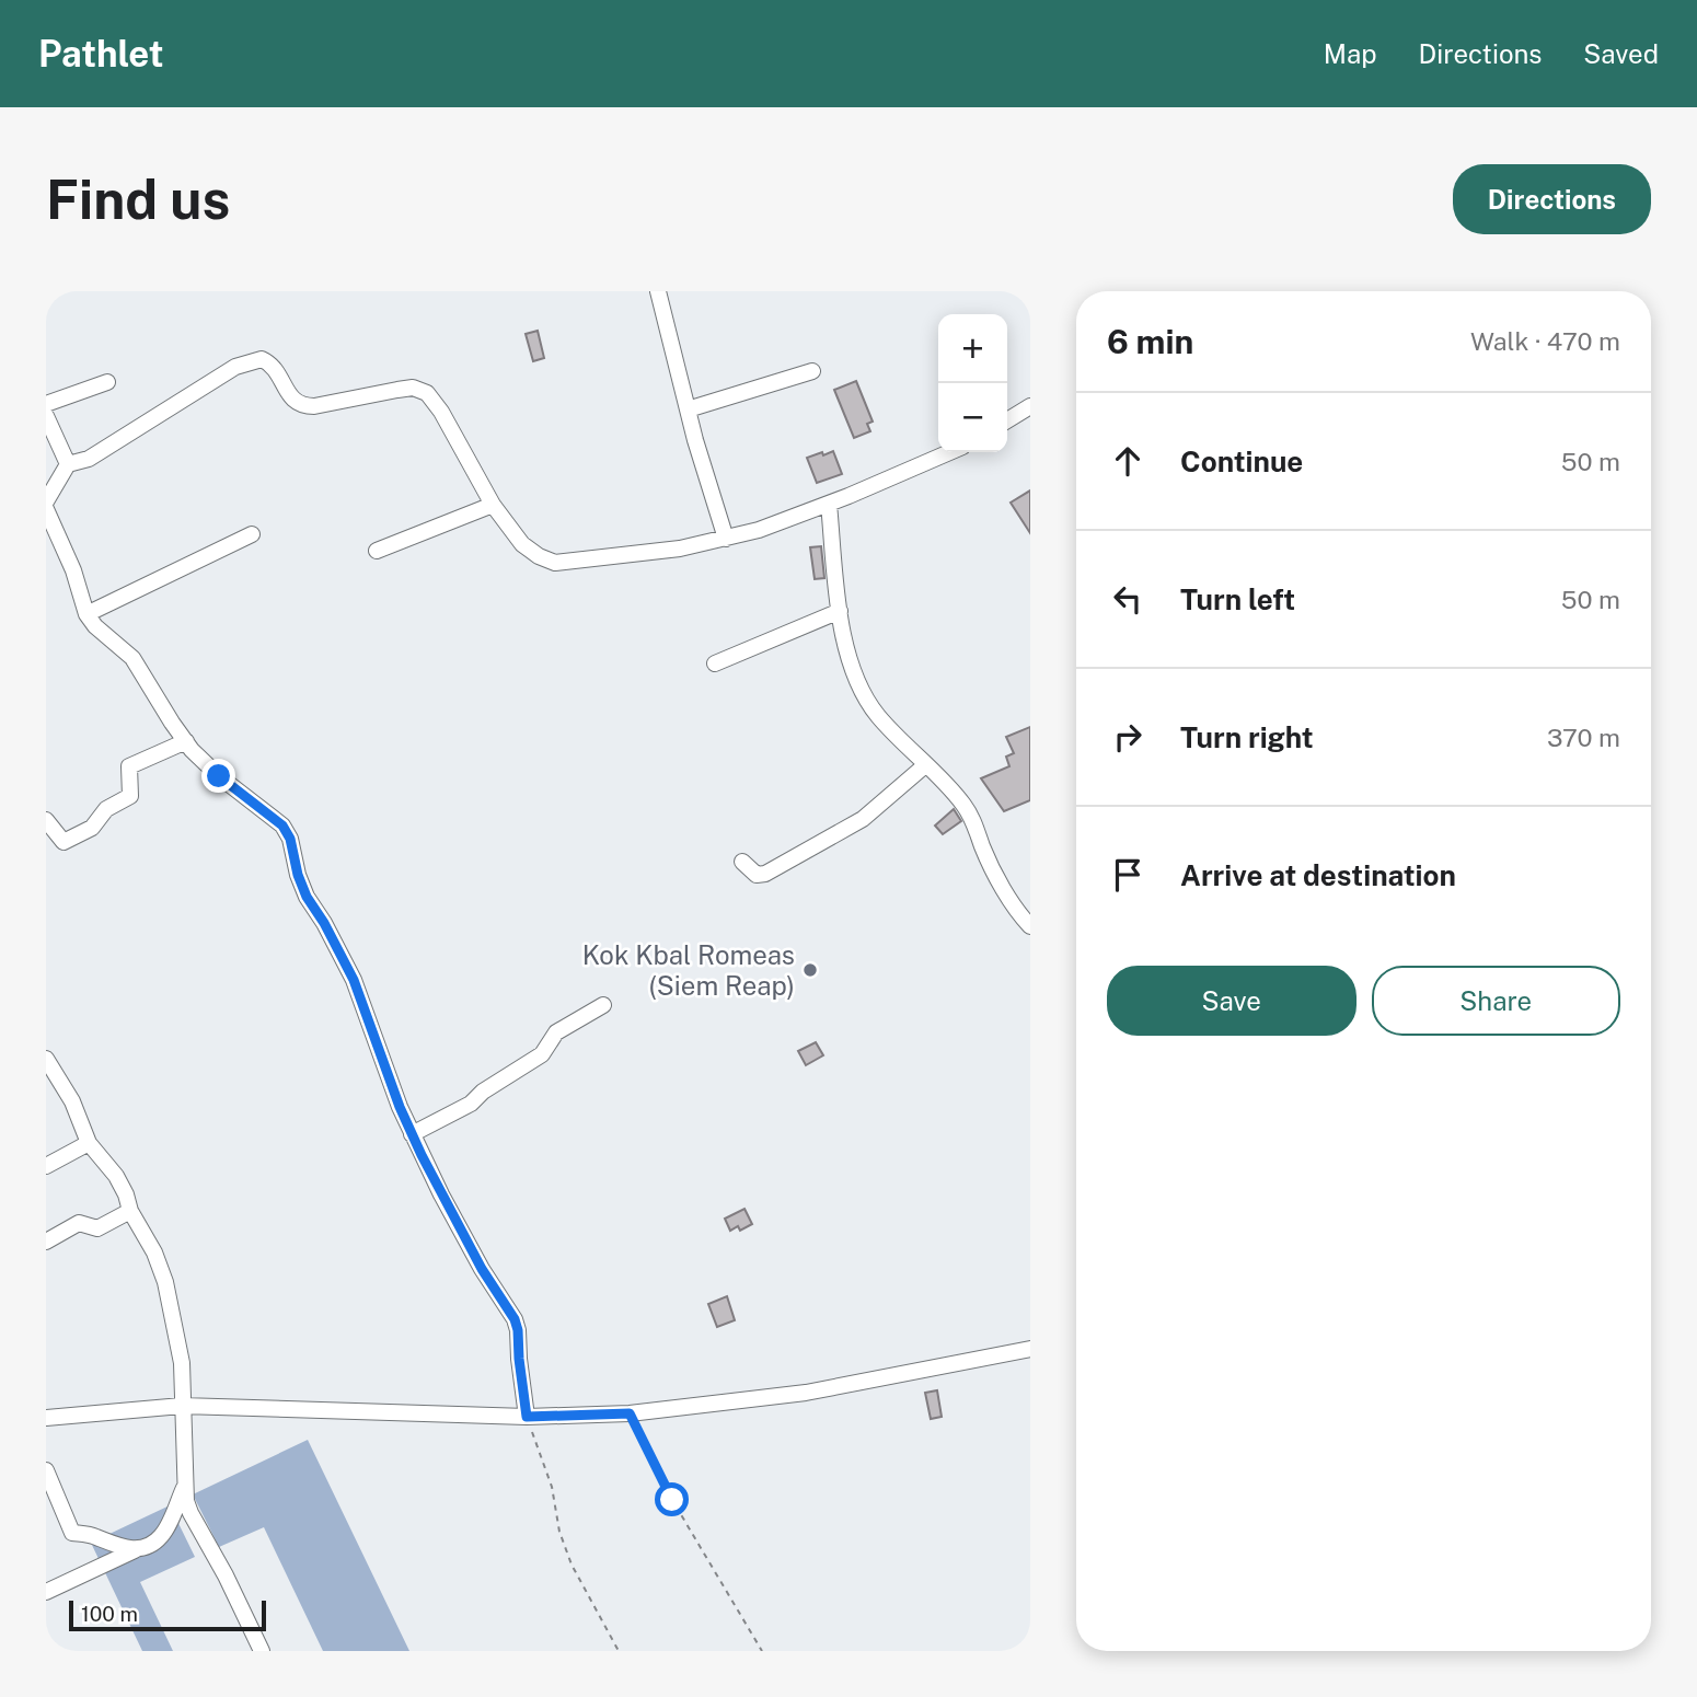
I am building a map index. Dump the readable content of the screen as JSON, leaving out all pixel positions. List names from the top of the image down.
{
  "places": ["Kok Kbal Romeas (Siem Reap)"],
  "scale_bar": "100 m",
  "page": {
    "header": "Pathlet",
    "nav": ["Map", "Directions", "Saved"],
    "buttons": [
      "Directions",
      ["Save", "Share"]
    ],
    "title": "Find us",
    "heading": ["6 min", "Walk · 470 m"],
    "map_buttons": ["+", "−"],
    "list": [
      ["Continue", "50 m"],
      ["Turn left", "50 m"],
      ["Turn right", "370 m"],
      "Arrive at destination"
    ],
    "scale": "100 m"
  }
}
